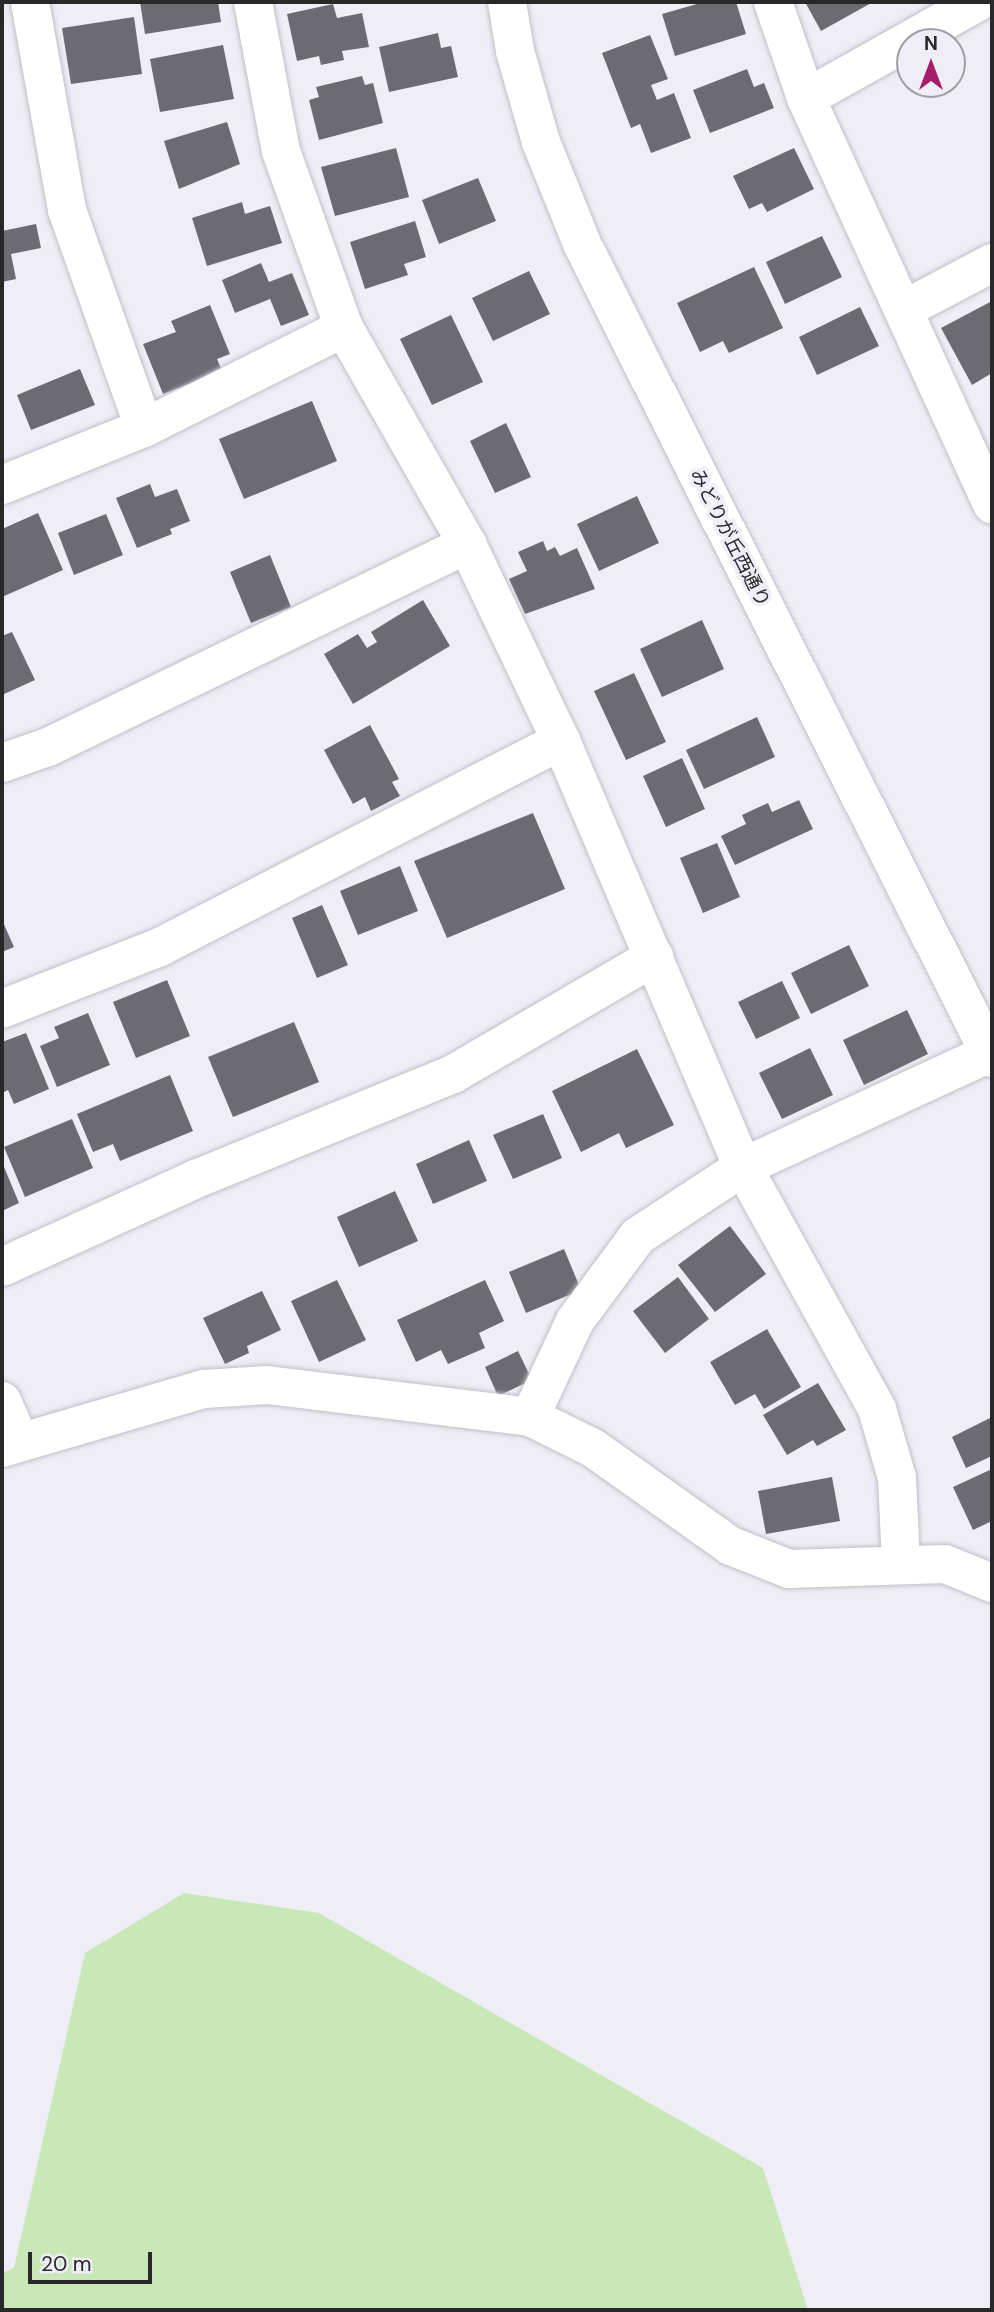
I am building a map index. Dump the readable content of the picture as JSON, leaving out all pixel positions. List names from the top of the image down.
{
  "streets": {
    "street": ["みどりが丘西通り"]
  },
  "scale_bar": "20 m",
  "north": "top"
}
